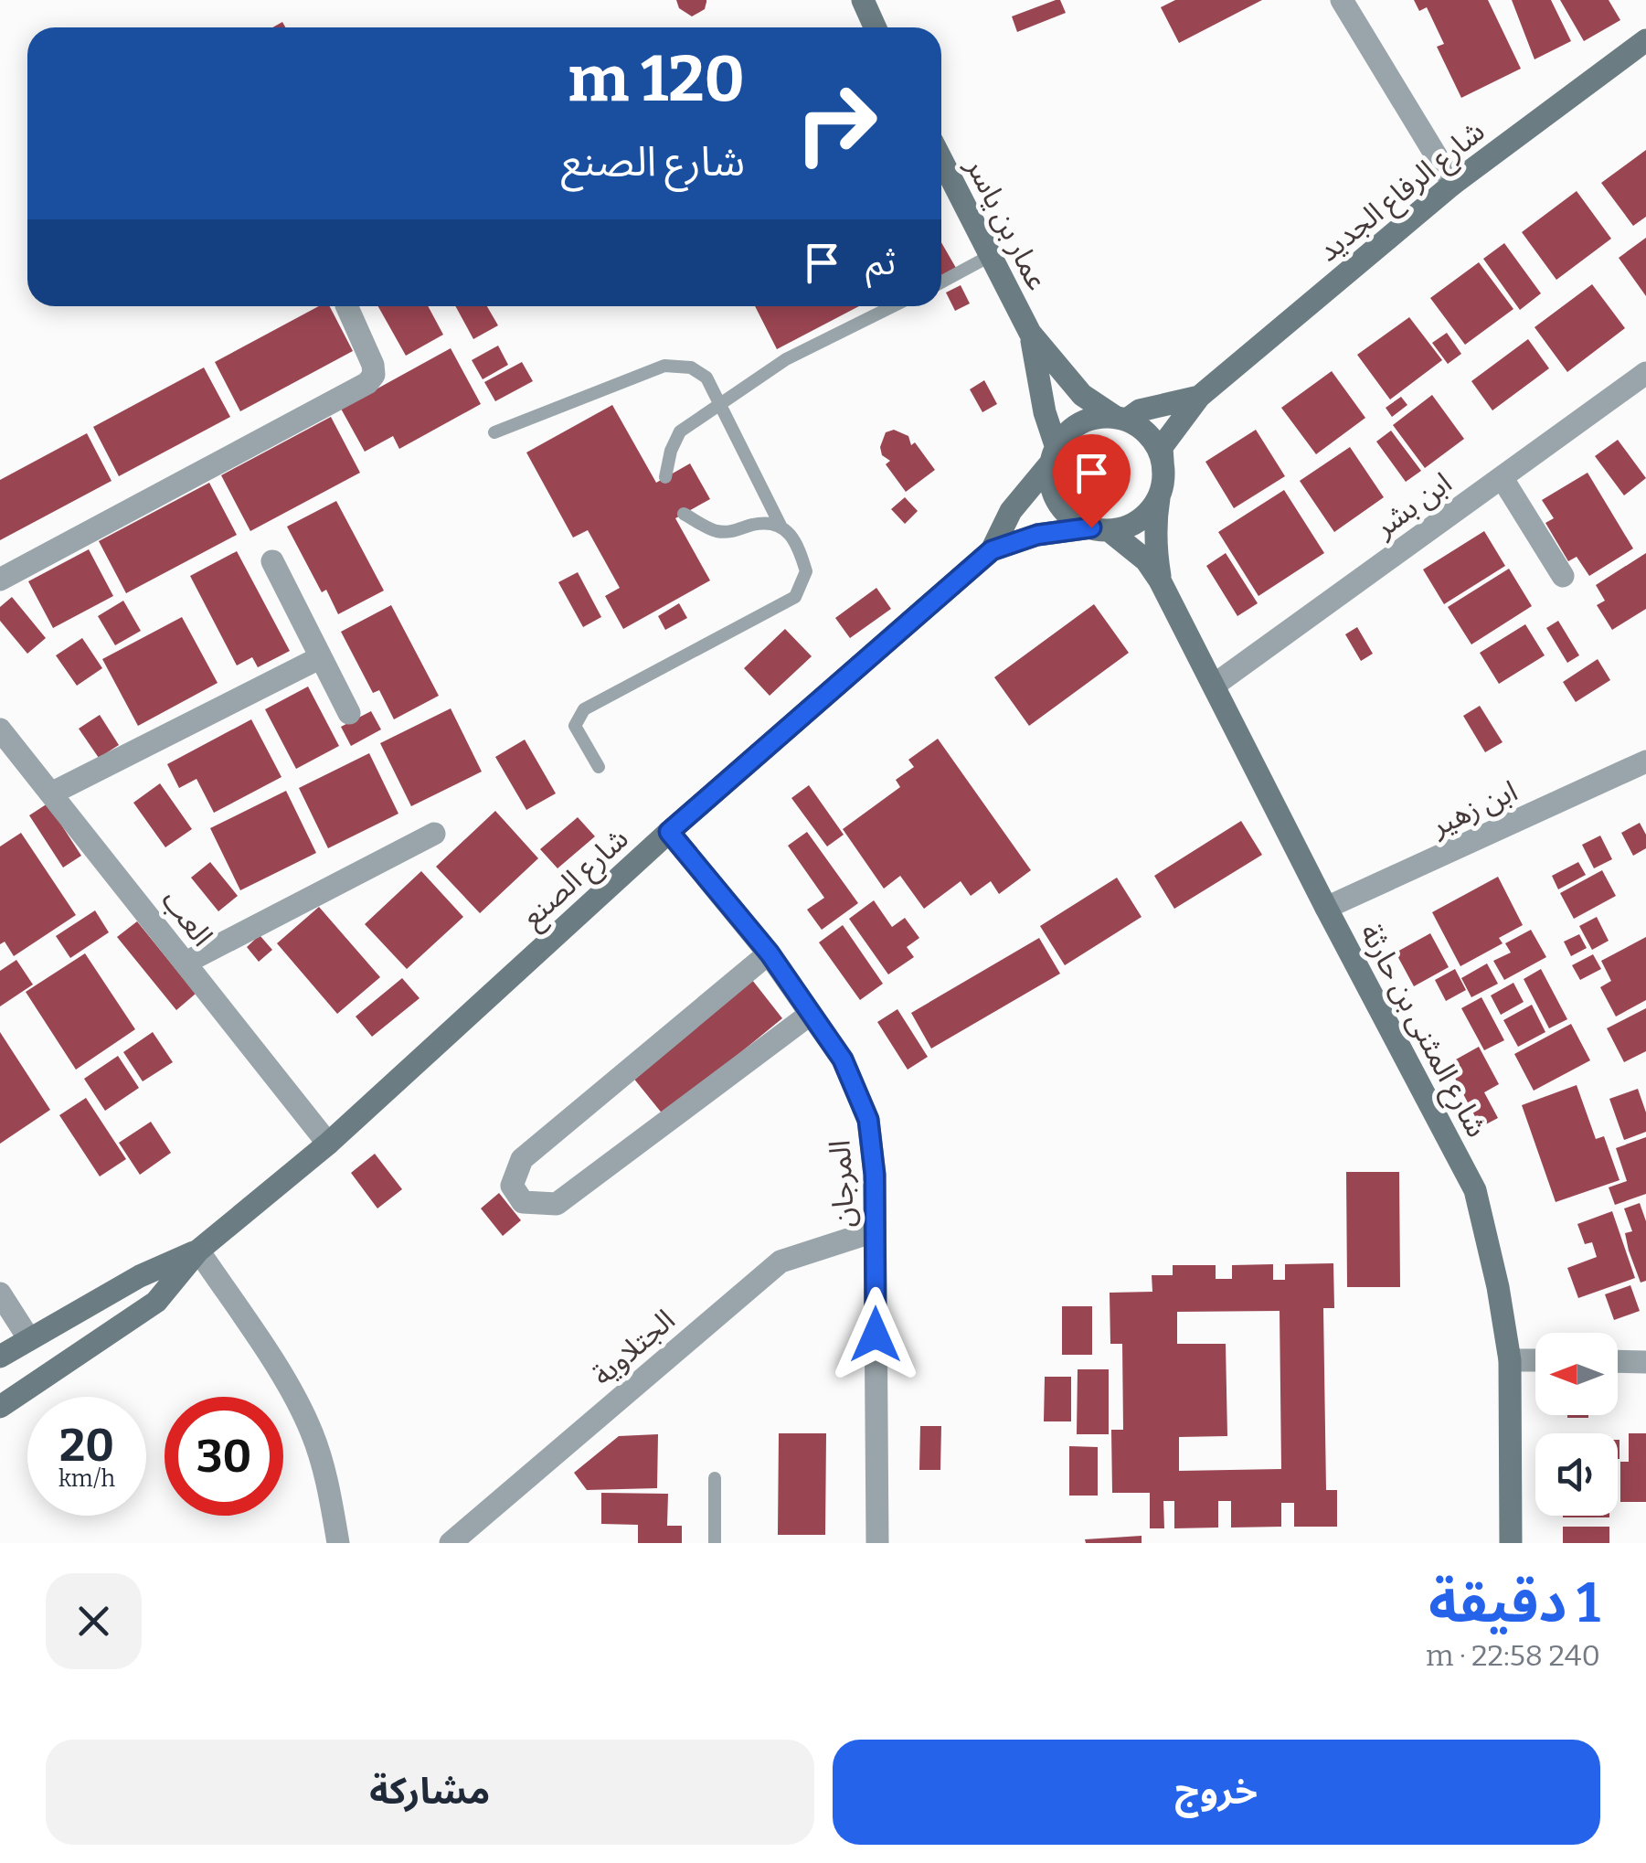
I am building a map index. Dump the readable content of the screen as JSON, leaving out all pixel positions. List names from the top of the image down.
{
  "streets": {
    "street": [
      "شارع الرفاع الجديد",
      "عمار بن ياسر",
      "ابن بشر",
      "ابن زهير",
      "شارع الصنع",
      "العب",
      "شارع المثنى بن حارثة",
      "المرجان",
      "الجتلاوية"
    ]
  },
  "crossings": [
    ["شارع الرفاع الجديد", "عمار بن ياسر"],
    ["شارع الرفاع الجديد", "شارع الصنع"],
    ["شارع الرفاع الجديد", "شارع المثنى بن حارثة"],
    ["عمار بن ياسر", "شارع الصنع"],
    ["عمار بن ياسر", "شارع المثنى بن حارثة"],
    ["ابن بشر", "شارع المثنى بن حارثة"],
    ["ابن زهير", "شارع المثنى بن حارثة"],
    ["شارع الصنع", "العب"],
    ["شارع الصنع", "شارع المثنى بن حارثة"],
    ["شارع الصنع", "المرجان"],
    ["المرجان", "الجتلاوية"]
  ],
  "north": "left",
  "page": {
    "turn": ["120 m", "شارع الصنع"],
    "then": "ثم",
    "speed": "20 km/h",
    "limit": "30",
    "heading": ["1 دقيقة", "240 m · 22:58"],
    "buttons": ["خروج", "مشاركة"]
  }
}
